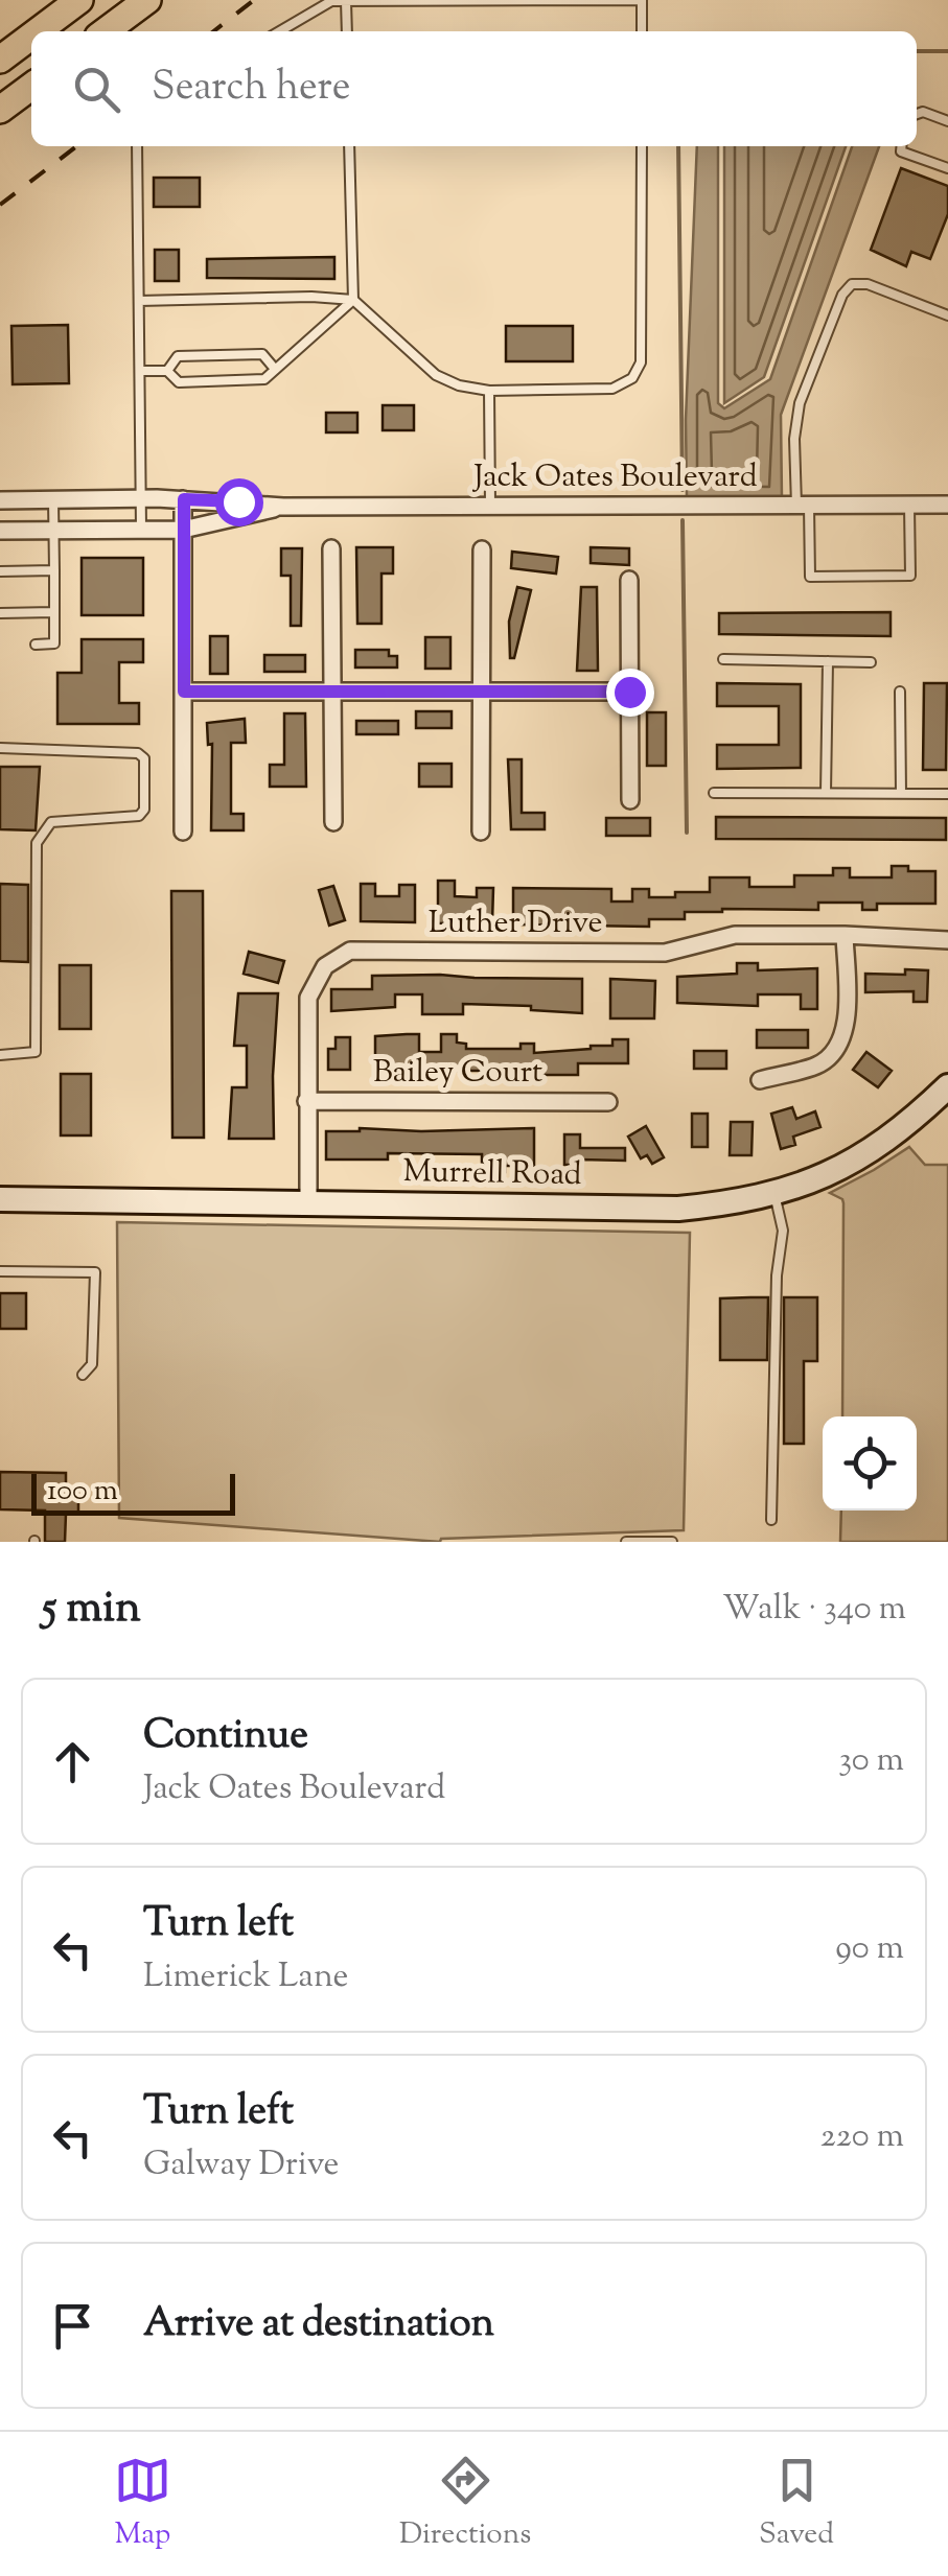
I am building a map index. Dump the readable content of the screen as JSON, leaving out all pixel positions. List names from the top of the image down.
{
  "streets": {
    "street": [
      "Jack Oates Boulevard",
      "Luther Drive",
      "Bailey Court",
      "Murrell Road"
    ]
  },
  "crossings": [
    ["Luther Drive", "Bailey Court"],
    ["Luther Drive", "Murrell Road"]
  ],
  "scale_bar": "100 m",
  "page": {
    "search": "Search here",
    "scale": "100 m",
    "heading": ["5 min", "Walk · 340 m"],
    "list": [
      ["Continue", "Jack Oates Boulevard", "30 m"],
      ["Turn left", "Limerick Lane", "90 m"],
      ["Turn left", "Galway Drive", "220 m"],
      "Arrive at destination"
    ],
    "nav": ["Map", "Directions", "Saved"]
  }
}
